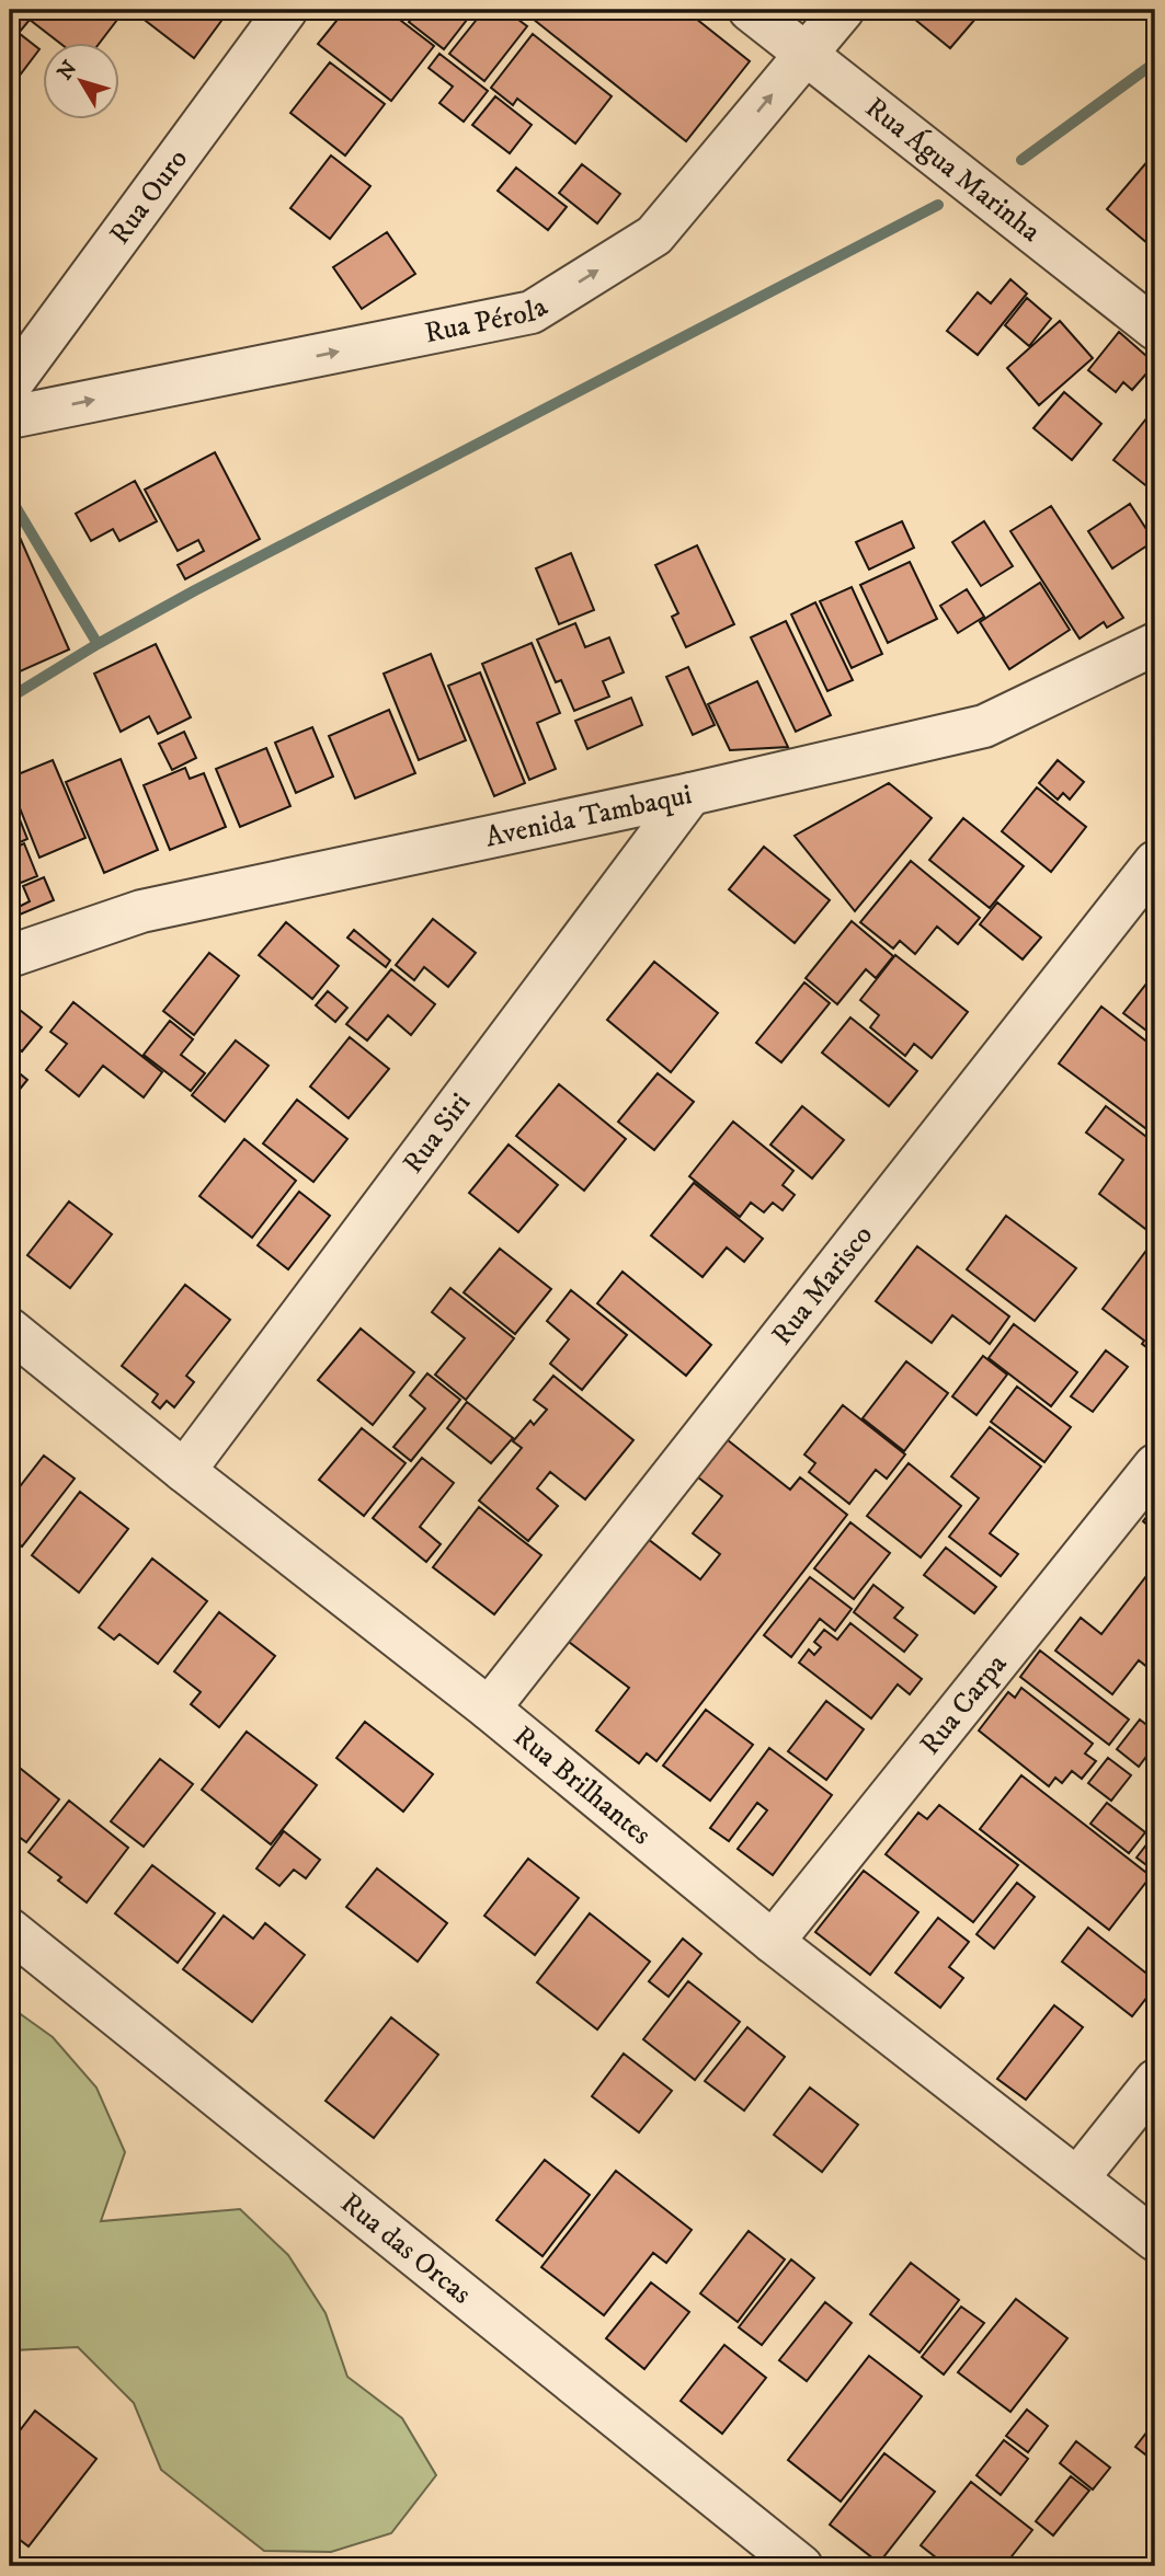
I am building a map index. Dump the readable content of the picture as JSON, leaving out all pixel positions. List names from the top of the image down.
{
  "streets": {
    "street": [
      "Rua Água Marinha",
      "Rua Ouro",
      "Rua Pérola",
      "Avenida Tambaqui",
      "Rua Siri",
      "Rua Marisco",
      "Rua Carpa",
      "Rua Brilhantes",
      "Rua das Orcas"
    ]
  },
  "crossings": [
    ["Rua Água Marinha", "Rua Pérola"],
    ["Avenida Tambaqui", "Rua Siri"],
    ["Rua Siri", "Rua Brilhantes"],
    ["Rua Marisco", "Rua Brilhantes"],
    ["Rua Carpa", "Rua Brilhantes"]
  ],
  "one_way": ["Rua Pérola"],
  "north": "top left"
}
